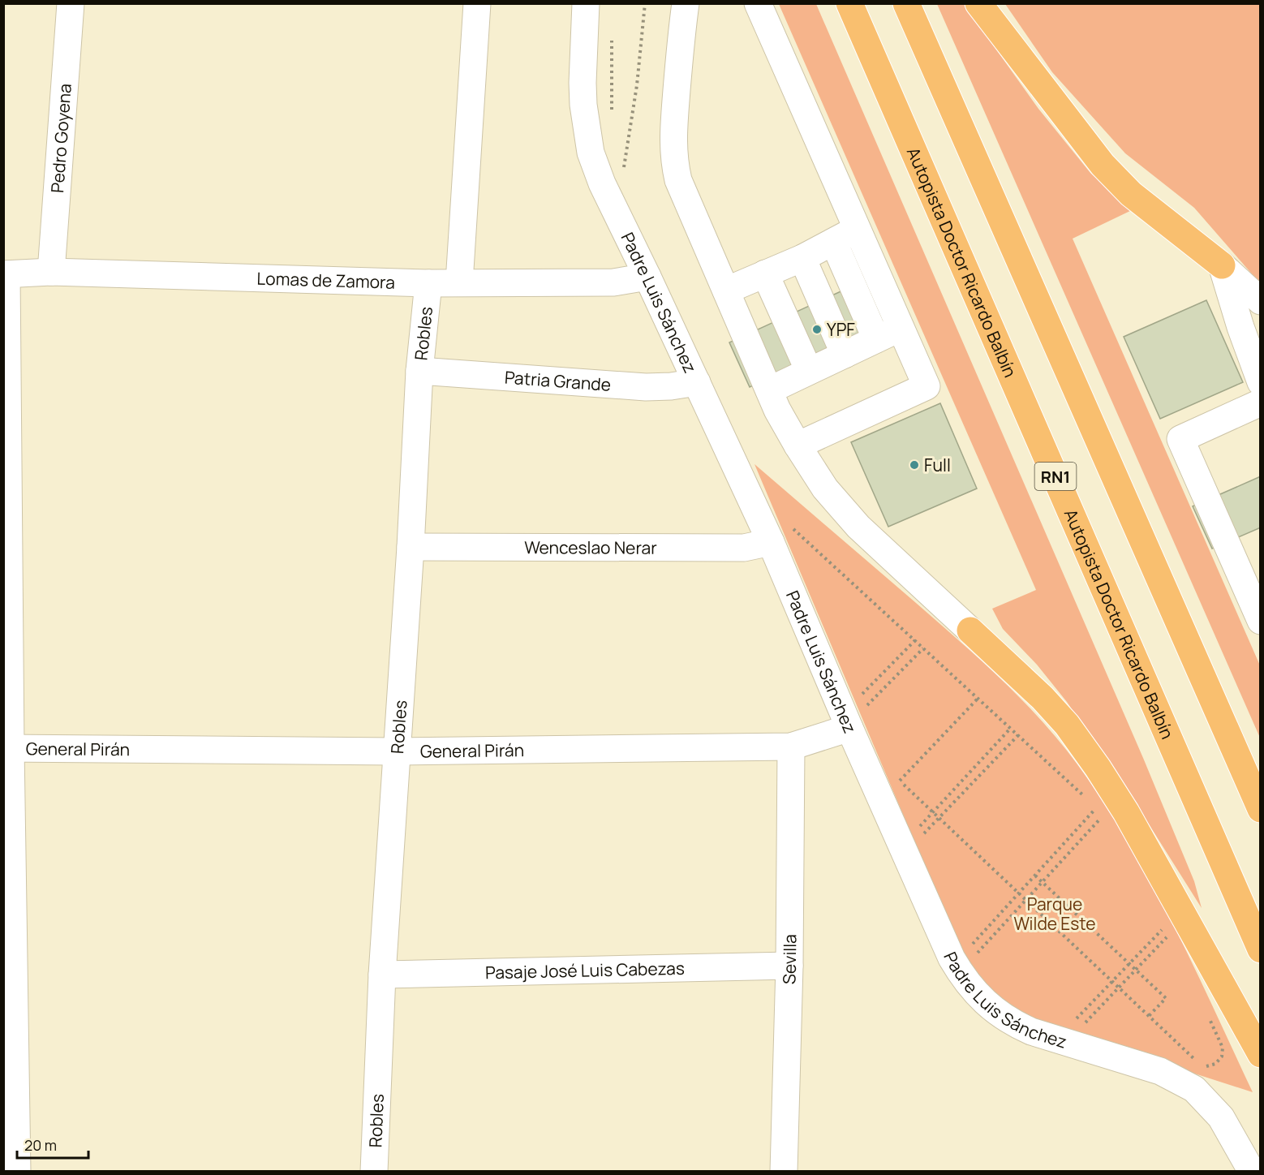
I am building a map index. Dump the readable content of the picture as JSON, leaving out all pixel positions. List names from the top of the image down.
{
  "streets": {
    "highway": ["Autopista Doctor Ricardo Balbín", "RN1"],
    "street": [
      "Pedro Goyena",
      "Lomas de Zamora",
      "Padre Luis Sánchez",
      "Robles",
      "Patria Grande",
      "Wenceslao Nerar",
      "General Pirán",
      "Sevilla",
      "Pasaje José Luis Cabezas"
    ]
  },
  "crossings": [
    ["Pedro Goyena", "Lomas de Zamora"],
    ["Lomas de Zamora", "Padre Luis Sánchez"],
    ["Lomas de Zamora", "Robles"],
    ["Padre Luis Sánchez", "Patria Grande"],
    ["Padre Luis Sánchez", "Wenceslao Nerar"],
    ["Padre Luis Sánchez", "General Pirán"],
    ["Robles", "Patria Grande"],
    ["Robles", "Wenceslao Nerar"],
    ["Robles", "General Pirán"],
    ["Robles", "Pasaje José Luis Cabezas"],
    ["General Pirán", "Sevilla"],
    ["Sevilla", "Pasaje José Luis Cabezas"]
  ],
  "parks": ["Parque Wilde Este"],
  "places": ["YPF", "Full"],
  "scale_bar": "20 m"
}
